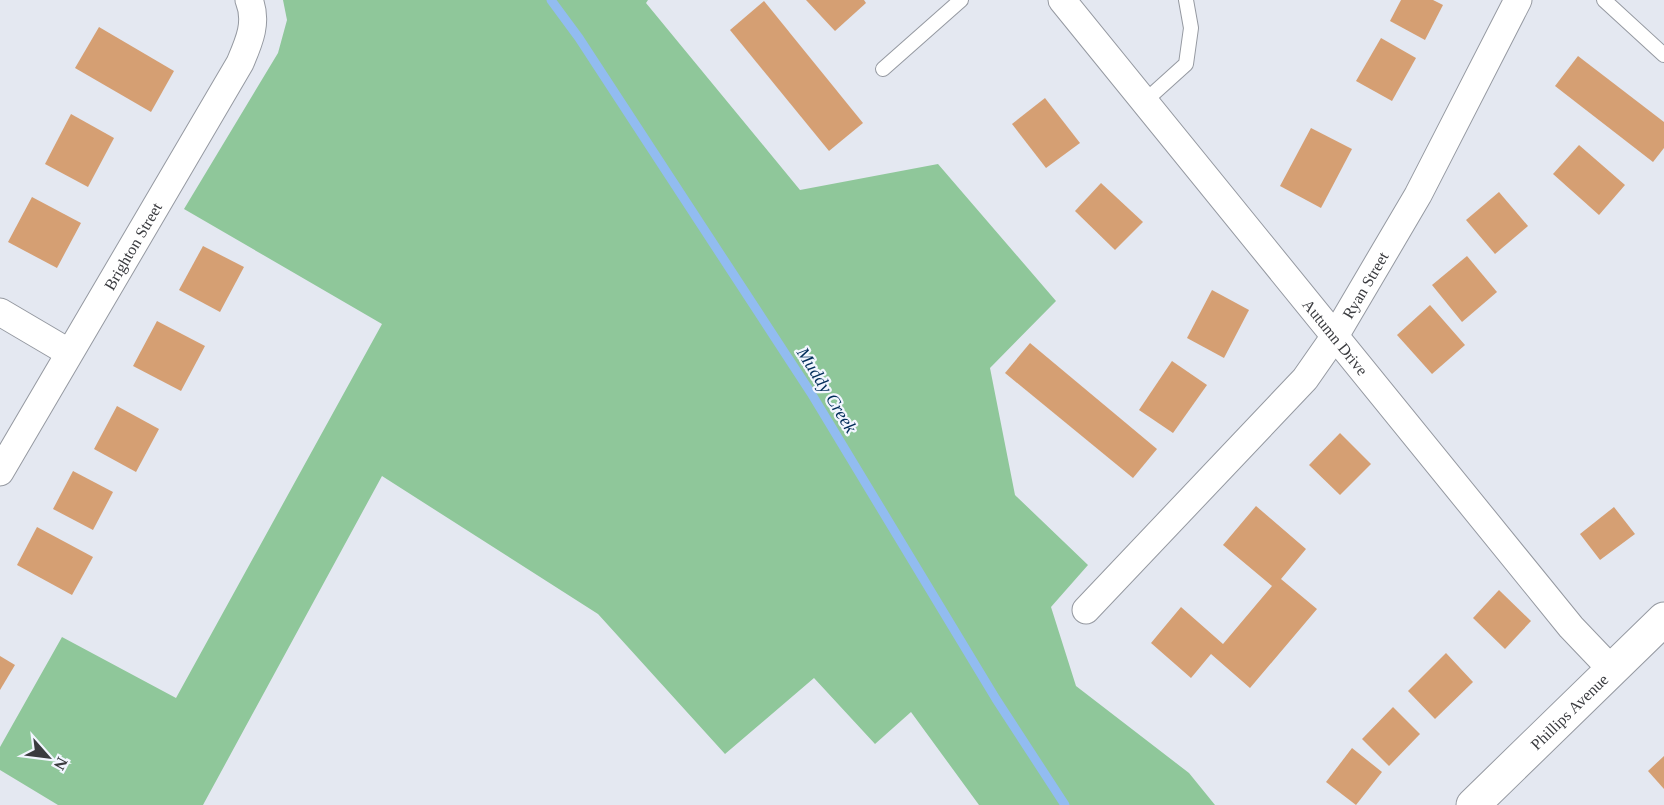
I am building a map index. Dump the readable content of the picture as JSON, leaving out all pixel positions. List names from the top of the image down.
{
  "streets": {
    "street": [
      "Brighton Street",
      "Ryan Street",
      "Autumn Drive",
      "Phillips Avenue"
    ]
  },
  "crossings": [
    ["Ryan Street", "Autumn Drive"],
    ["Autumn Drive", "Phillips Avenue"]
  ],
  "water": ["Muddy Creek"],
  "north": "bottom right"
}
